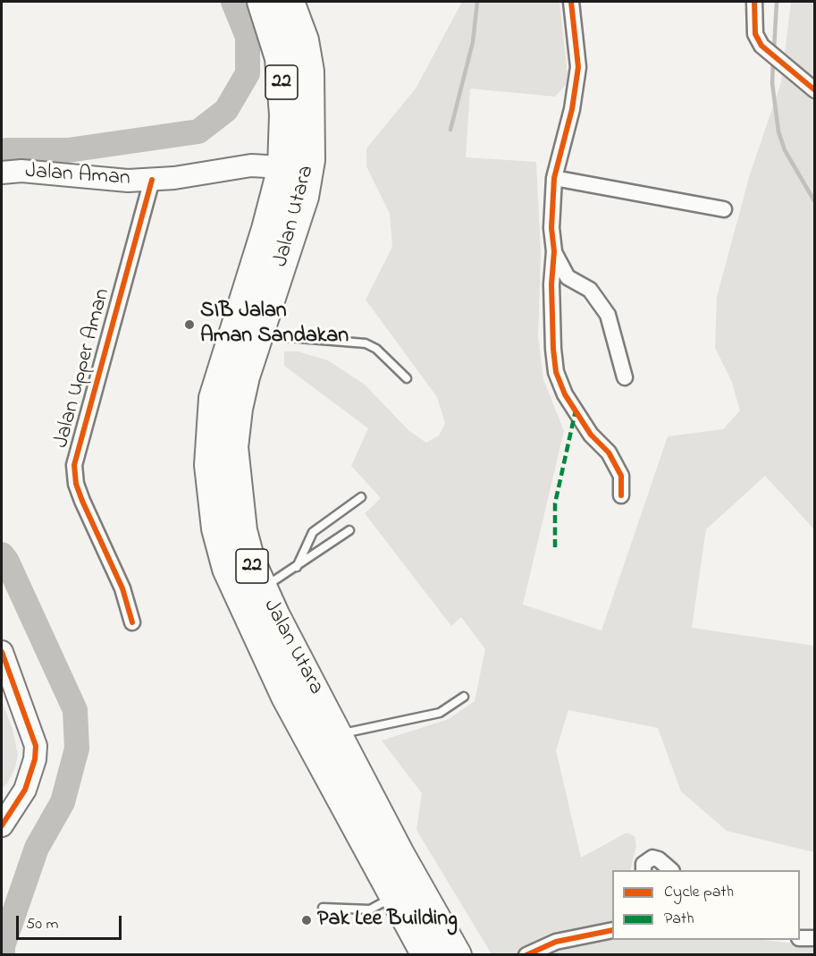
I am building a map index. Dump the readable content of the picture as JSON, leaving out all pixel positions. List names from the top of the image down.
{
  "streets": {
    "highway": ["22", "Jalan Utara"],
    "street": ["Jalan Aman", "Jalan Upper Aman"]
  },
  "crossings": [
    ["Jalan Aman", "Jalan Utara"],
    ["Jalan Aman", "Jalan Upper Aman"]
  ],
  "places": ["SIB Jalan Aman Sandakan", "Pak Lee Building"],
  "legend": ["Cycle path", "Path"],
  "scale_bar": "50 m"
}
